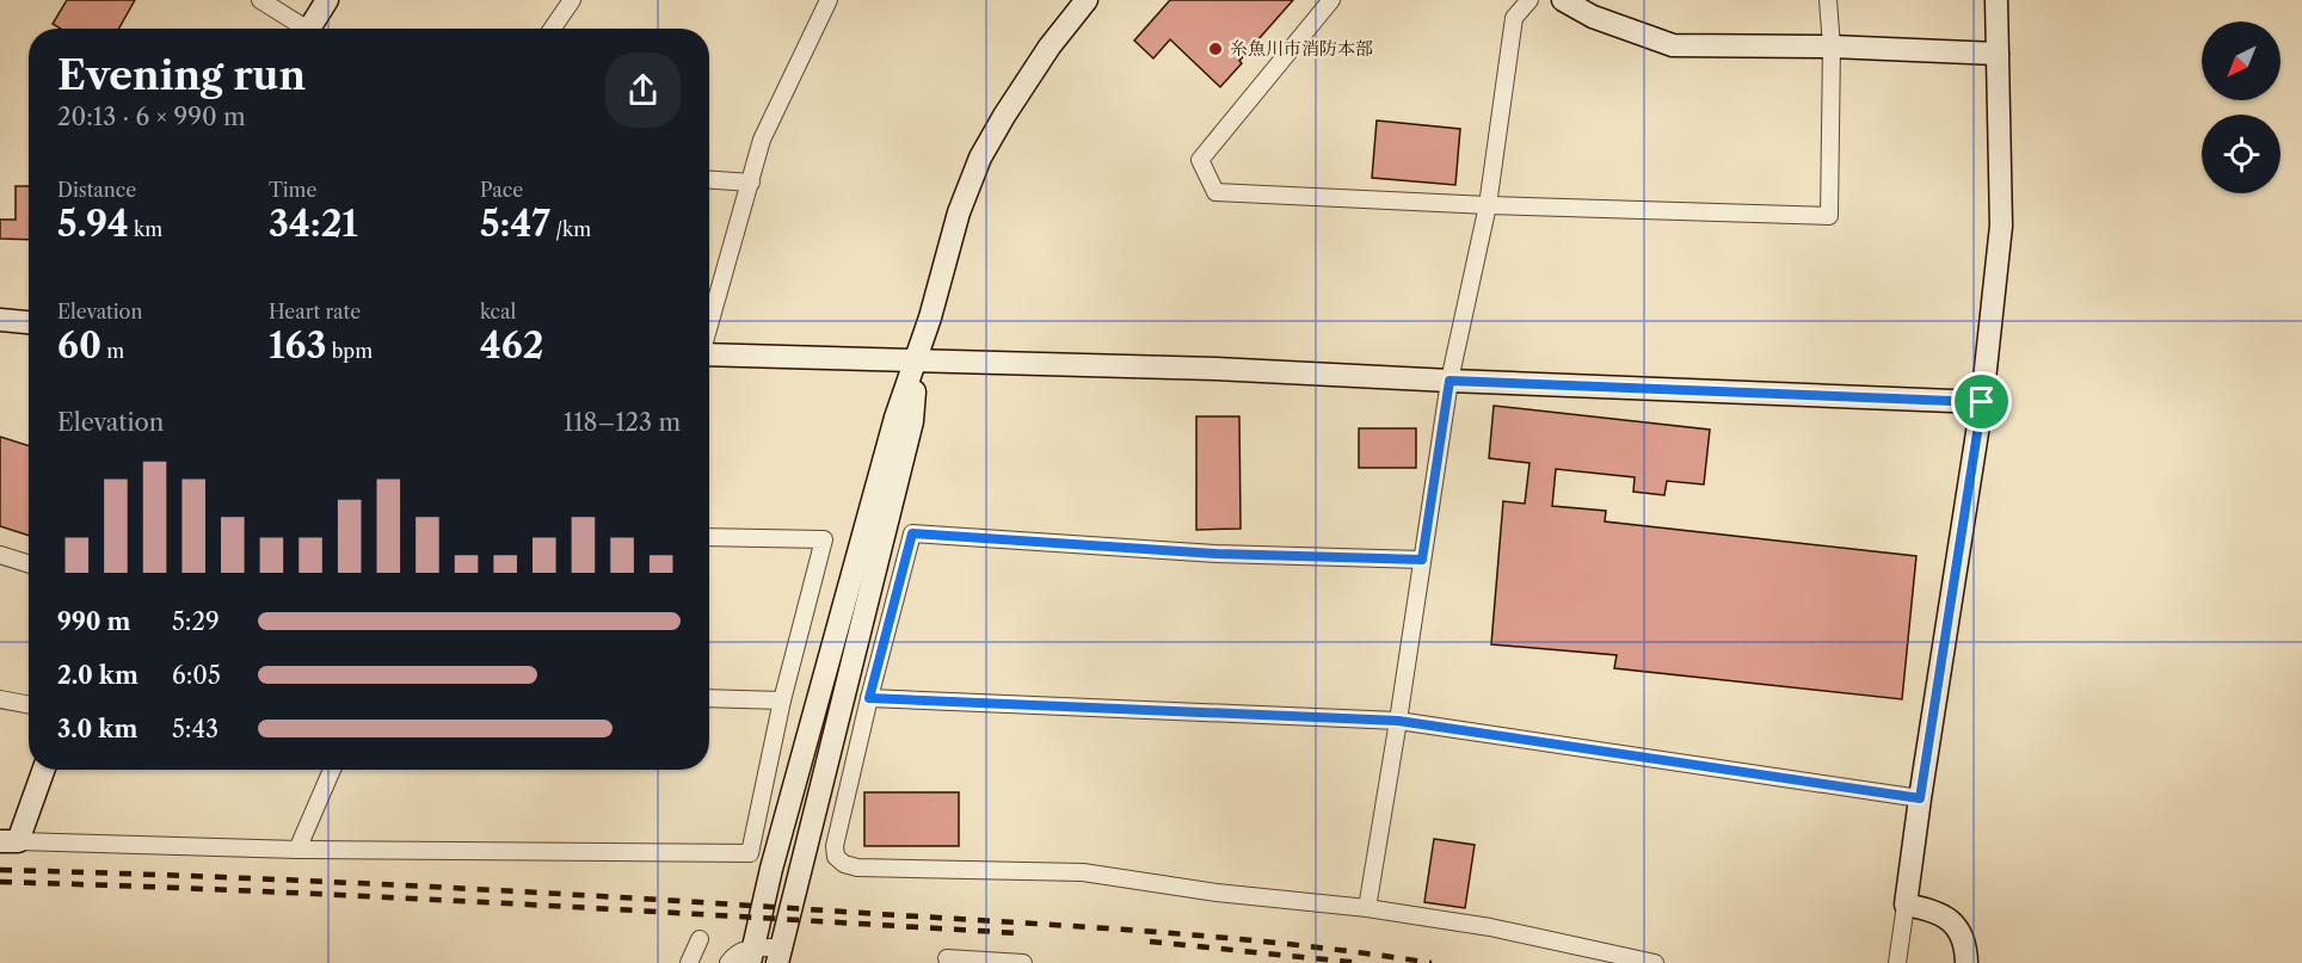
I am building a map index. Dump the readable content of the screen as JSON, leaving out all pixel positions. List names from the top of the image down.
{
  "places": ["糸魚川市消防本部"],
  "north": "bottom left",
  "page": {
    "heading": ["Evening run", "20:13 · 6 × 990 m"],
    "stats": [
      ["Distance", "5.94 km"],
      ["Time", "34:21"],
      ["Pace", "5:47 /km"],
      ["Elevation", "60 m"],
      ["Heart rate", "163 bpm"],
      ["kcal", "462"]
    ],
    "chart": ["Elevation", "118–123 m"],
    "list": [
      {
        "name": "990 m",
        "note": "5:29"
      },
      {
        "name": "2.0 km",
        "note": "6:05"
      },
      {
        "name": "3.0 km",
        "note": "5:43"
      }
    ]
  }
}
